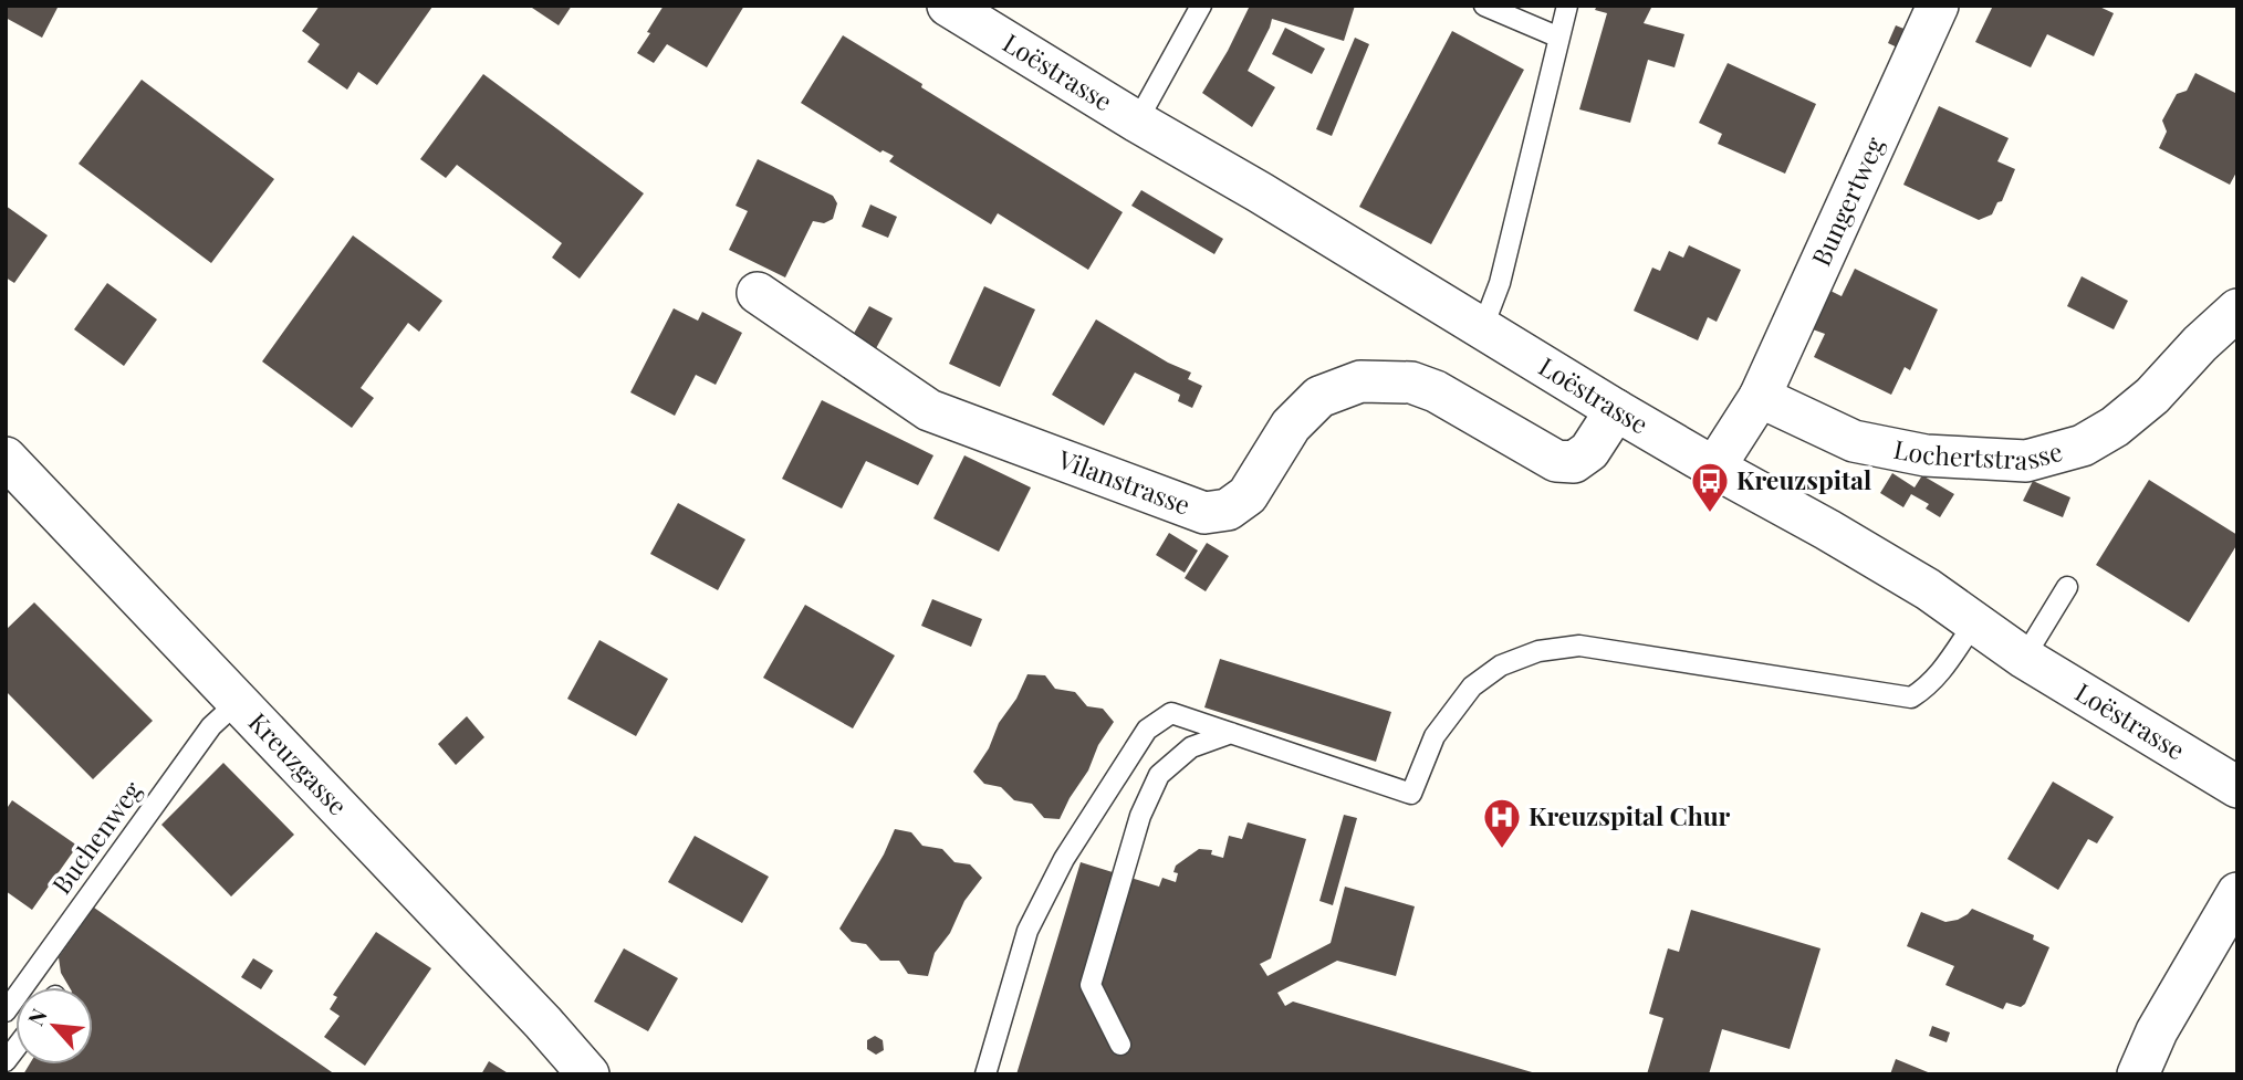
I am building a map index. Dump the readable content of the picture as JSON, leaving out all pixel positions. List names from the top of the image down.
{
  "streets": {
    "street": [
      "Loëstrasse",
      "Bungertweg",
      "Lochertstrasse",
      "Vilanstrasse",
      "Kreuzgasse"
    ],
    "lane": ["Buchenweg"]
  },
  "crossings": [
    ["Loëstrasse", "Vilanstrasse"],
    ["Bungertweg", "Lochertstrasse"],
    ["Kreuzgasse", "Buchenweg"]
  ],
  "places": {
    "bus stop": ["Kreuzspital"],
    "hospital": ["Kreuzspital Chur"]
  },
  "north": "top left"
}
